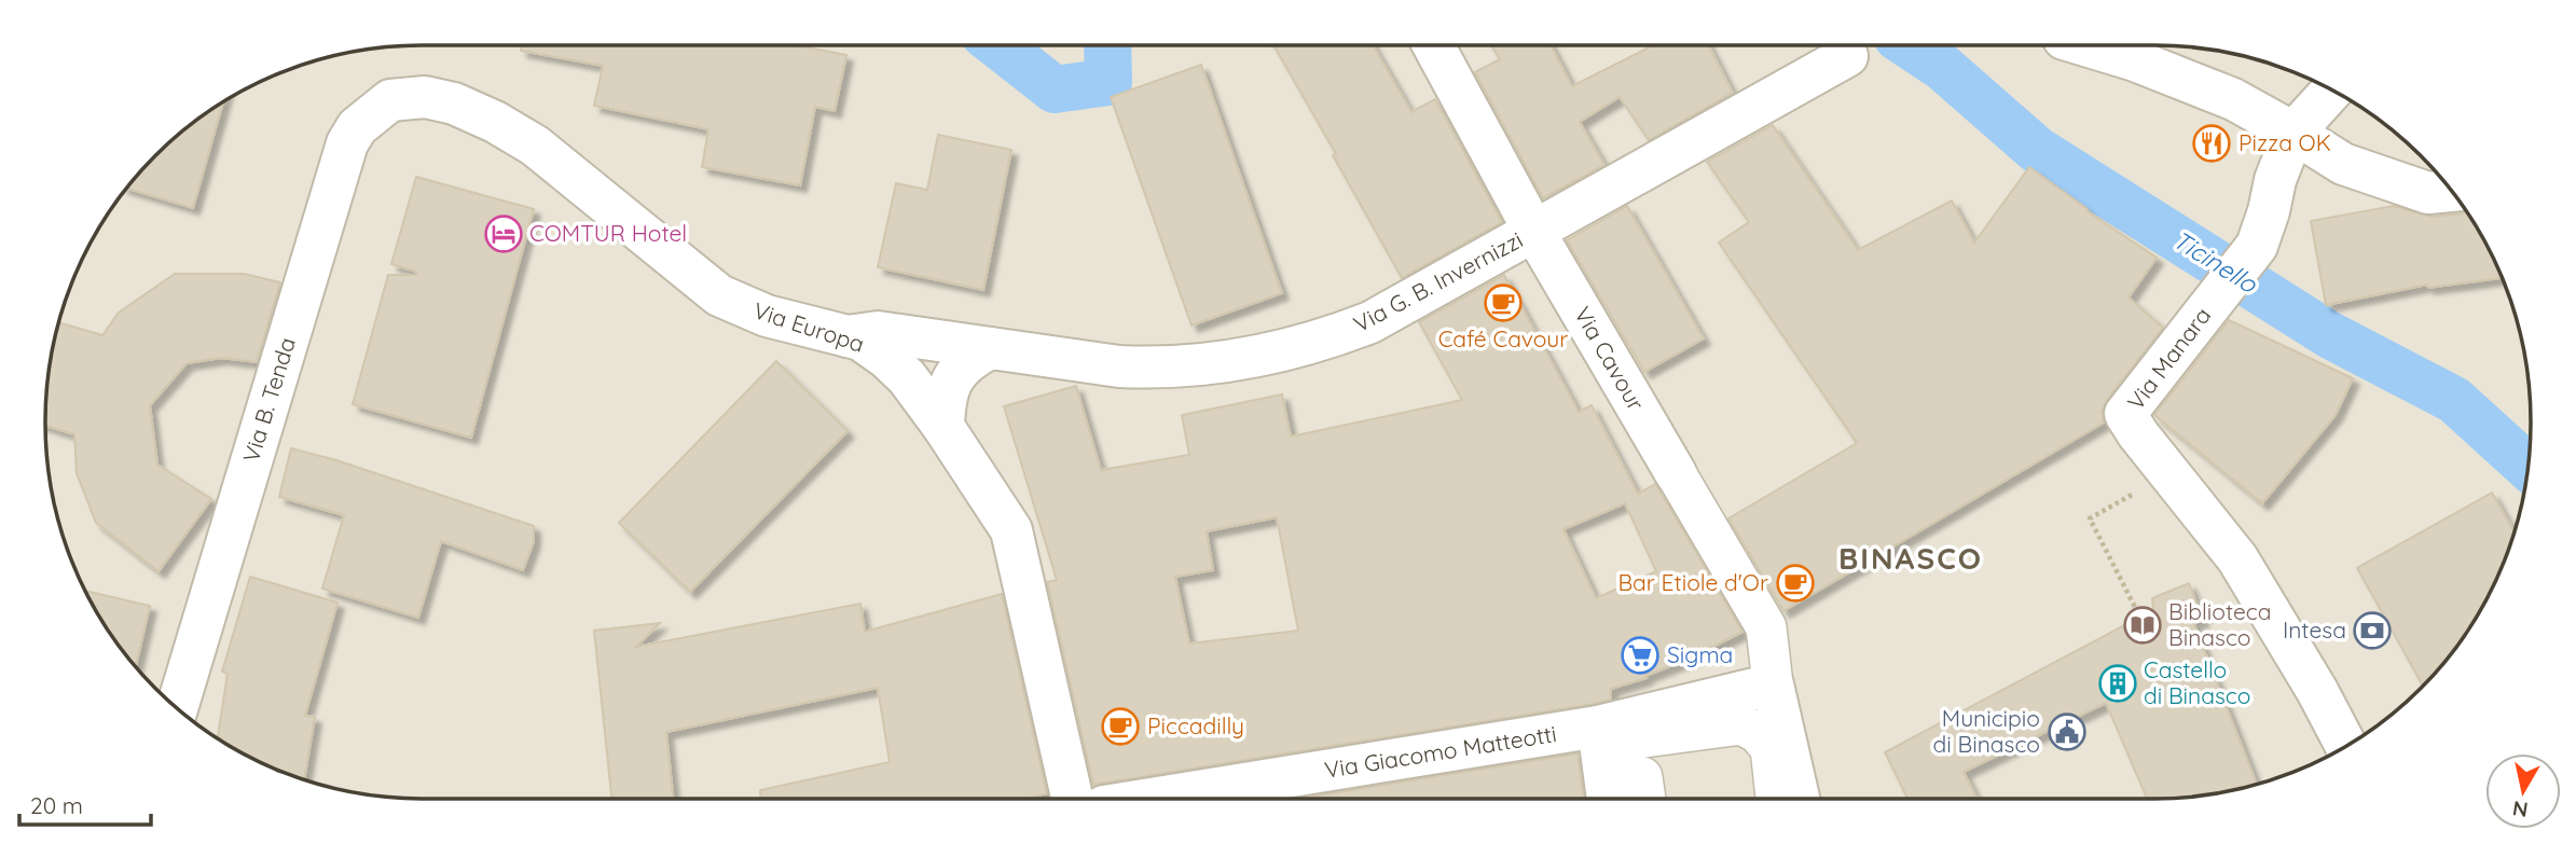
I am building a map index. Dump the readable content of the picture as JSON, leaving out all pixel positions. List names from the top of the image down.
{
  "streets": {
    "street": [
      "Via G. B. Invernizzi",
      "Via Europa",
      "Via Cavour",
      "Via Manara",
      "Via B. Tenda",
      "Via Giacomo Matteotti"
    ]
  },
  "crossings": [
    ["Via G. B. Invernizzi", "Via Europa"],
    ["Via G. B. Invernizzi", "Via Cavour"],
    ["Via Europa", "Via B. Tenda"],
    ["Via Cavour", "Via Giacomo Matteotti"]
  ],
  "districts": ["BINASCO"],
  "water": ["Ticinello"],
  "places": {
    "restaurant": ["Pizza OK"],
    "hotel": ["COMTUR Hotel"],
    "cafe": ["Café Cavour", "Bar Etiole d'Or", "Piccadilly"],
    "library": ["Biblioteca Binasco"],
    "bank": ["Intesa"],
    "supermarket": ["Sigma"],
    "building": ["Castello di Binasco"],
    "public building": ["Municipio di Binasco"]
  },
  "scale_bar": "20 m",
  "north": "bottom"
}
